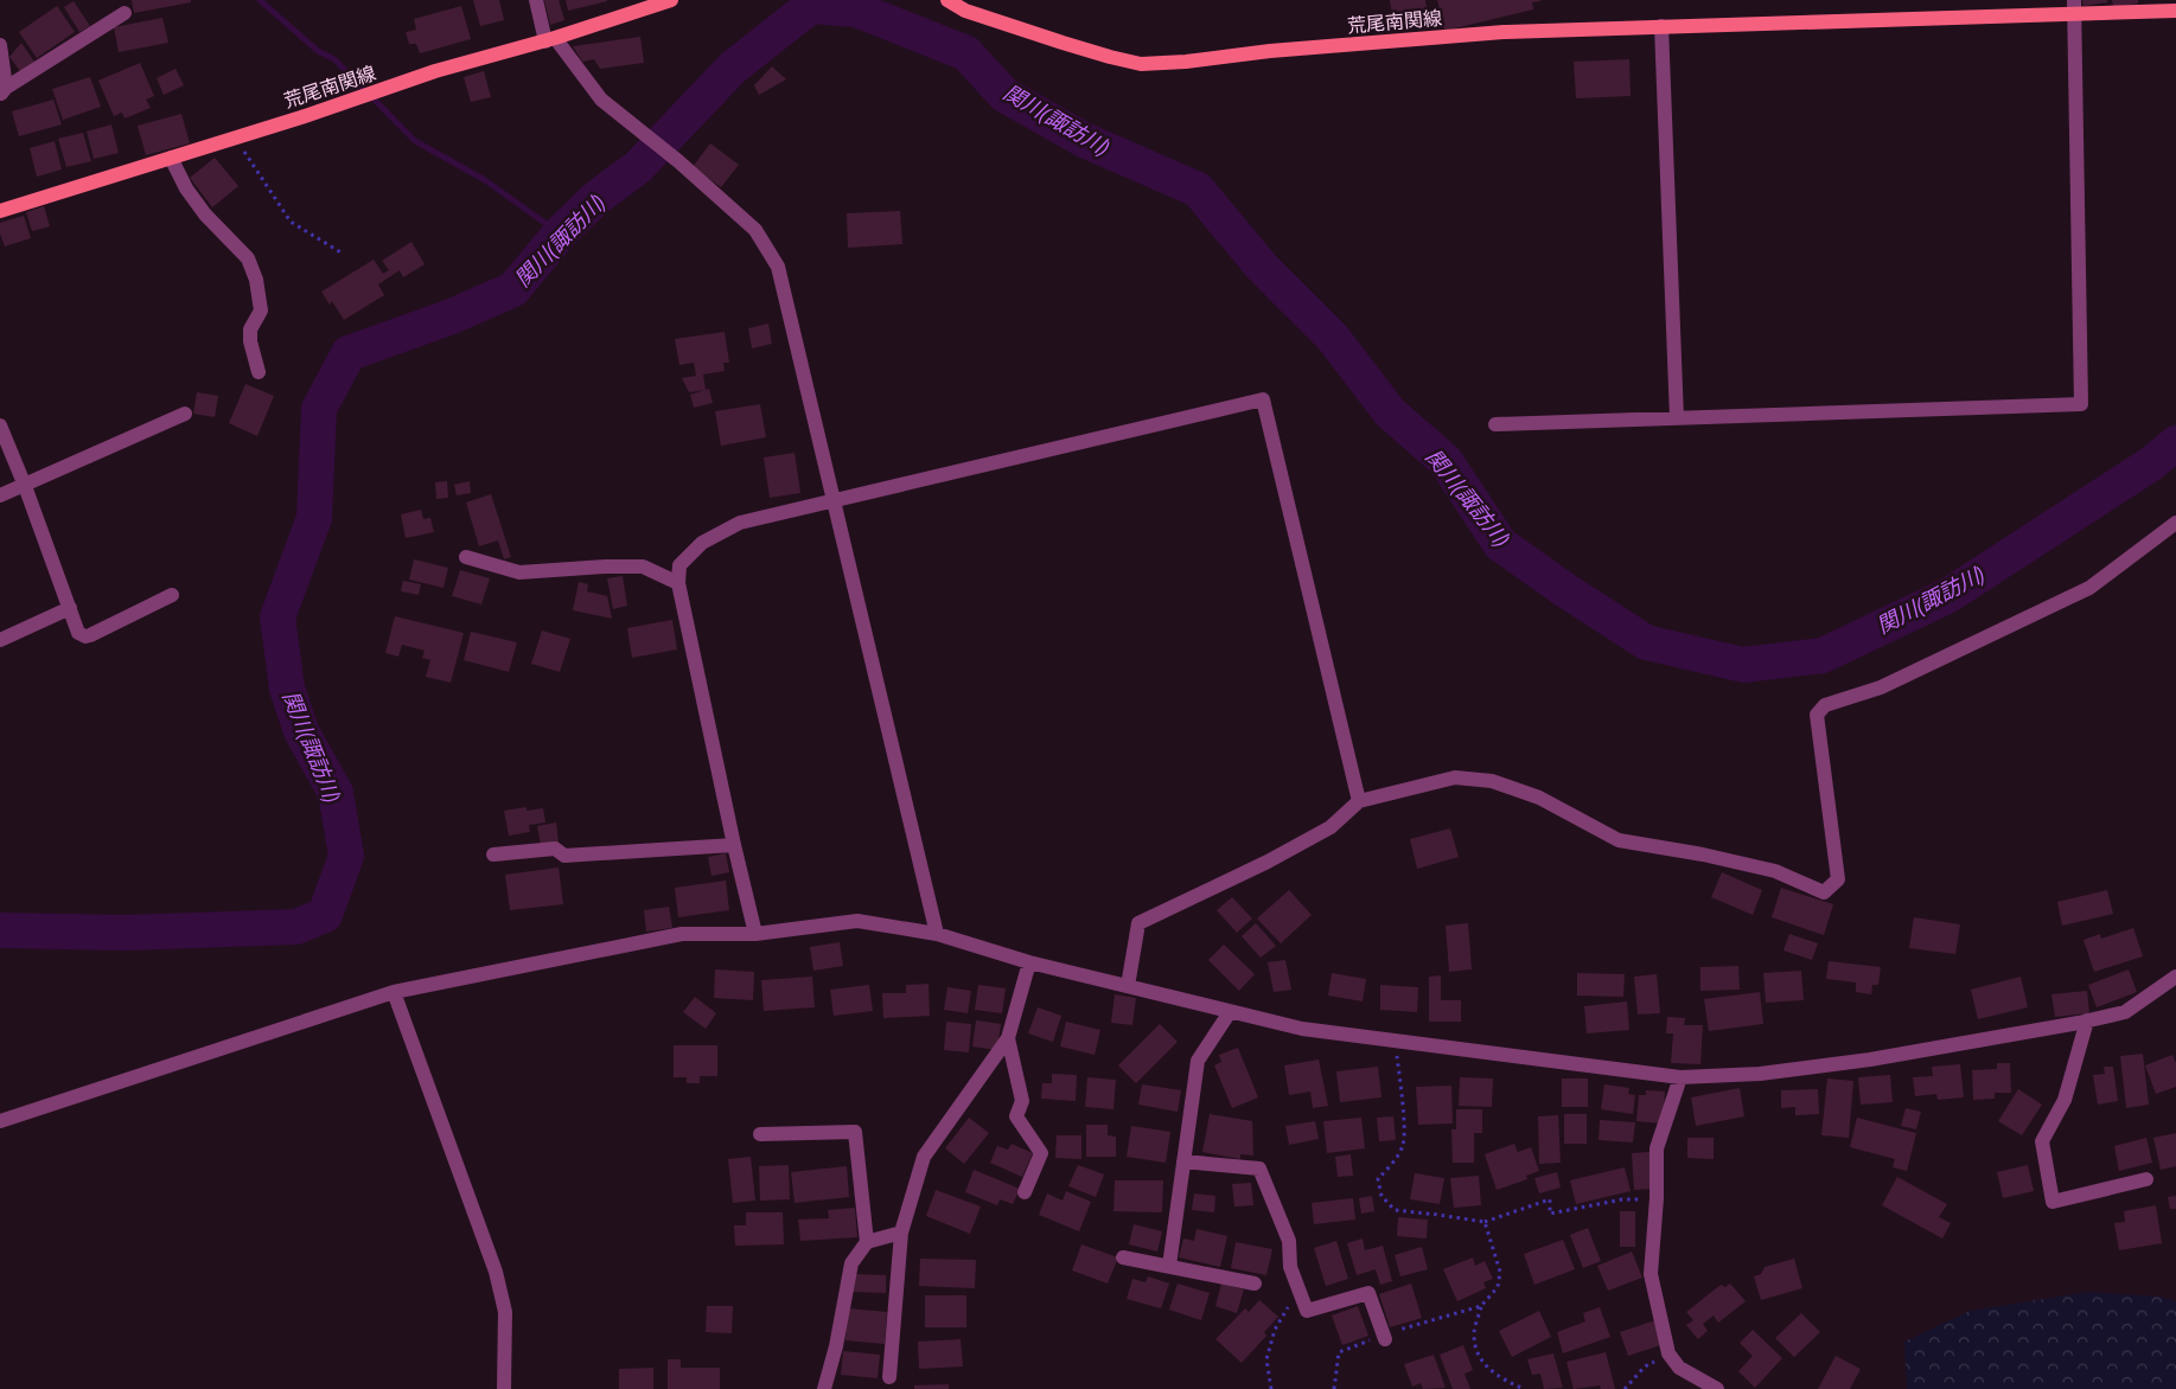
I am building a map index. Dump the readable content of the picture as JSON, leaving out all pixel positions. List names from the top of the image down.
{
  "streets": {
    "main road": ["荒尾南関線"]
  },
  "water": ["関川(諏訪川)"]
}
